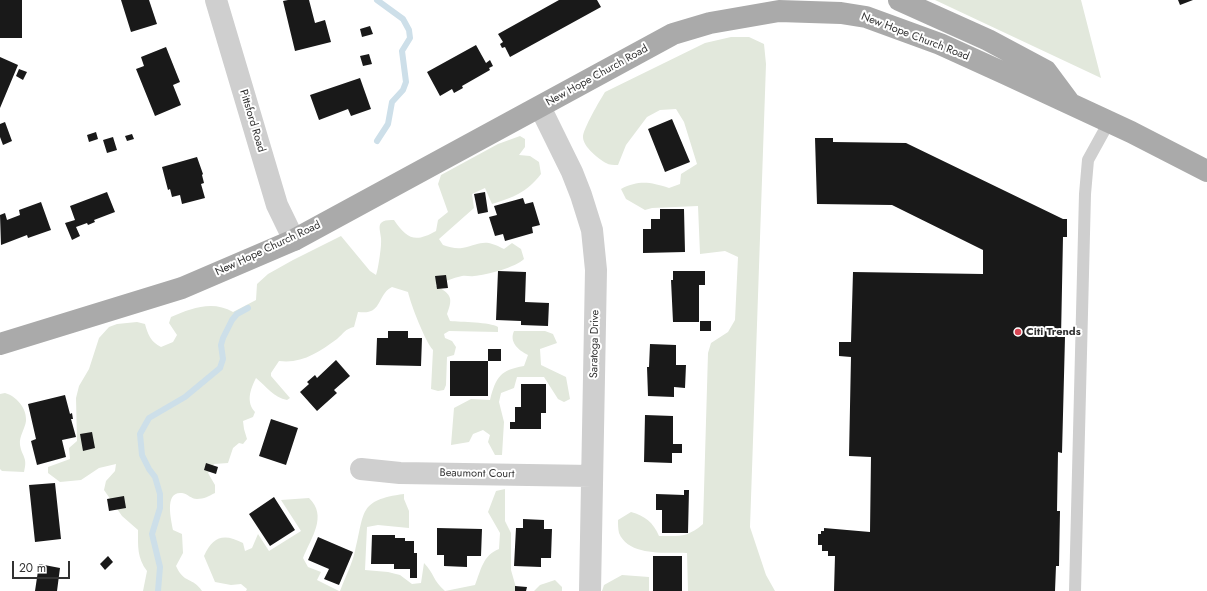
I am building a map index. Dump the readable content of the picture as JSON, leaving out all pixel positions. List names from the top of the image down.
{
  "streets": {
    "main road": ["New Hope Church Road"],
    "street": ["Pittsford Road", "Saratoga Drive", "Beaumont Court"]
  },
  "crossings": [
    ["New Hope Church Road", "Pittsford Road"],
    ["New Hope Church Road", "Saratoga Drive"],
    ["Saratoga Drive", "Beaumont Court"]
  ],
  "places": ["Citi Trends"],
  "scale_bar": "20 m"
}
